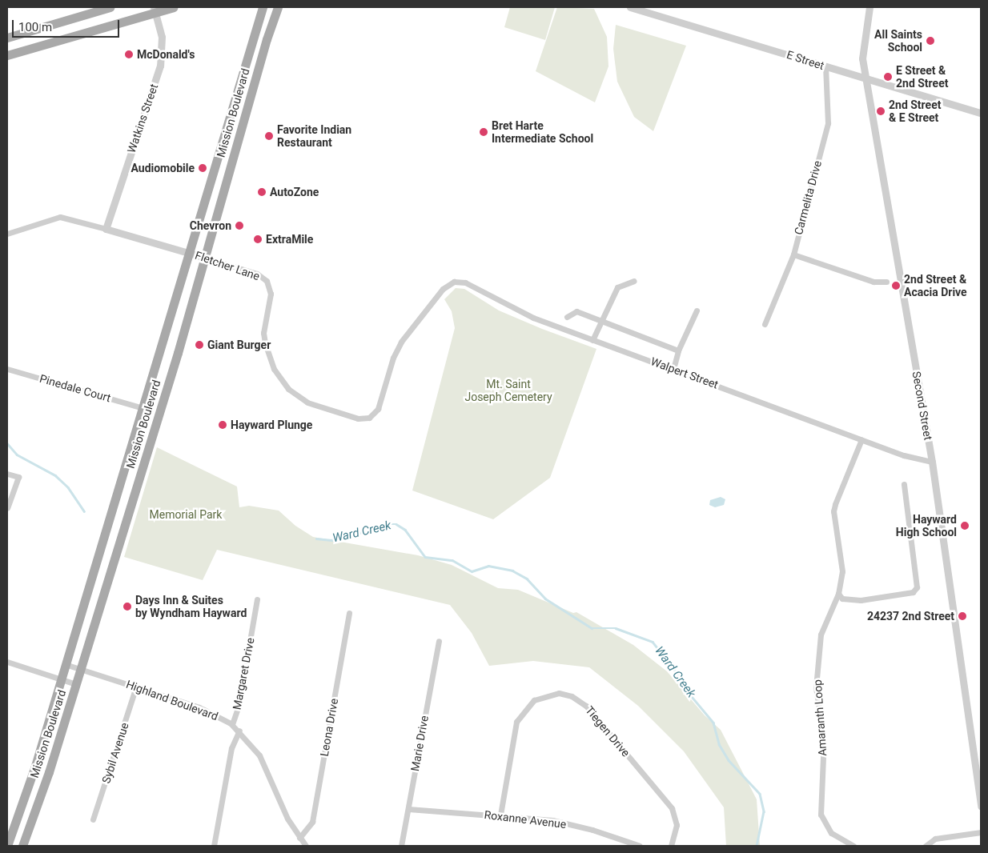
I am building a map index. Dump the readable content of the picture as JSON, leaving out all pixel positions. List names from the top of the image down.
{
  "streets": {
    "main road": ["Mission Boulevard"],
    "street": [
      "E Street",
      "Watkins Street",
      "Carmelita Drive",
      "Fletcher Lane",
      "Walpert Street",
      "Pinedale Court",
      "Second Street",
      "Margaret Drive",
      "Highland Boulevard",
      "Amaranth Loop",
      "Leona Drive",
      "Tiegen Drive",
      "Marie Drive",
      "Sybil Avenue",
      "Roxanne Avenue"
    ]
  },
  "crossings": [
    ["E Street", "Carmelita Drive"],
    ["E Street", "Second Street"],
    ["Mission Boulevard", "Fletcher Lane"],
    ["Mission Boulevard", "Pinedale Court"],
    ["Mission Boulevard", "Highland Boulevard"],
    ["Watkins Street", "Fletcher Lane"],
    ["Fletcher Lane", "Walpert Street"],
    ["Walpert Street", "Second Street"],
    ["Walpert Street", "Amaranth Loop"],
    ["Margaret Drive", "Highland Boulevard"],
    ["Highland Boulevard", "Leona Drive"],
    ["Highland Boulevard", "Sybil Avenue"],
    ["Tiegen Drive", "Roxanne Avenue"],
    ["Marie Drive", "Roxanne Avenue"]
  ],
  "water": ["Ward Creek"],
  "parks": ["Mt. Saint Joseph Cemetery", "Memorial Park"],
  "places": [
    "All Saints School",
    "McDonald's",
    "E Street & 2nd Street",
    "2nd Street & E Street",
    "Bret Harte Intermediate School",
    "Favorite Indian Restaurant",
    "Audiomobile",
    "AutoZone",
    "Chevron",
    "ExtraMile",
    "2nd Street & Acacia Drive",
    "Giant Burger",
    "Hayward Plunge",
    "Hayward High School",
    "Days Inn & Suites by Wyndham Hayward",
    "24237 2nd Street"
  ],
  "scale_bar": "100 m"
}
